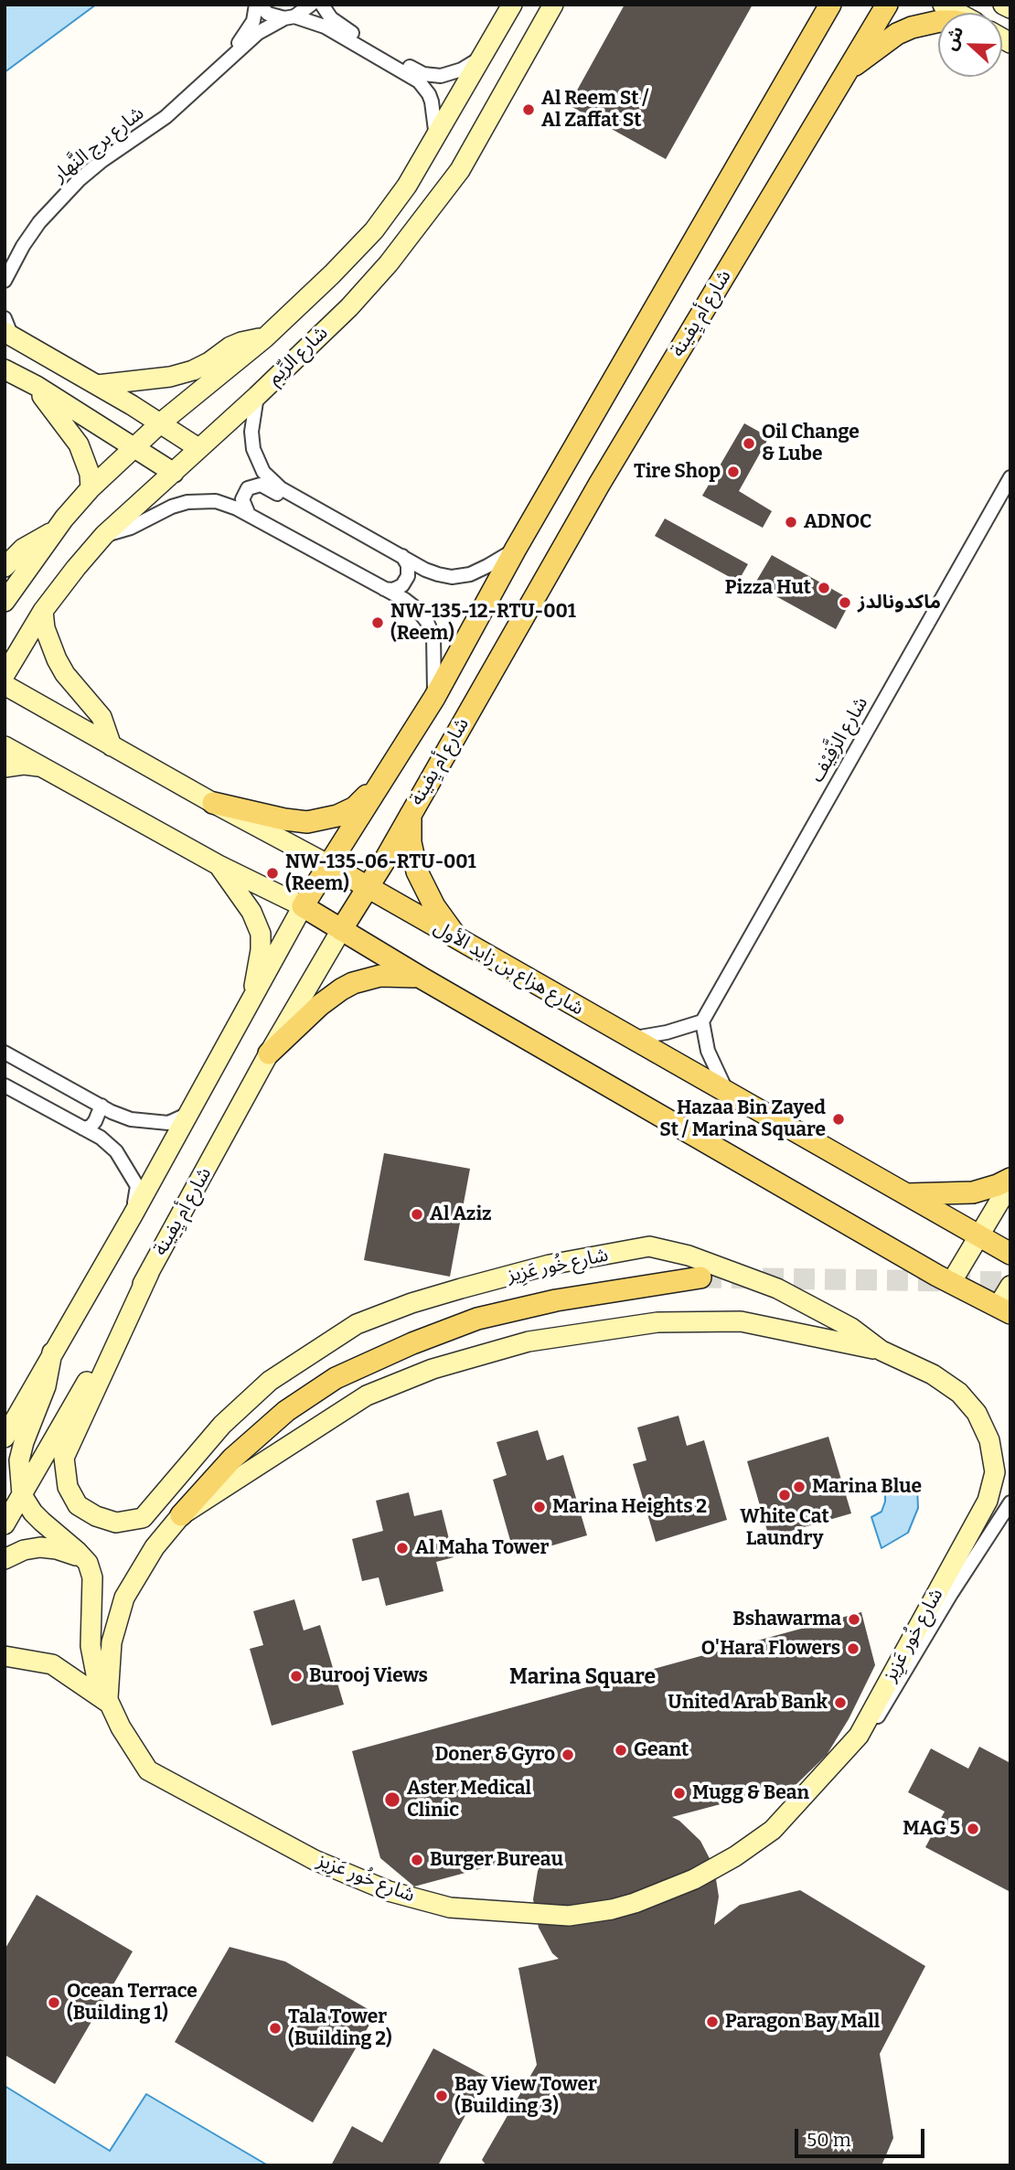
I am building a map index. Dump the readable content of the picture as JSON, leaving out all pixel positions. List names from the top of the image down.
{
  "streets": {
    "main road": [
      "شارع أم يِفينة",
      "شارع الرِّيم",
      "شارع هزاع بن زايد الأول",
      "شارع خُور عَزِيز"
    ],
    "street": ["شارع برج النَّهار", "شارع الزَّفِيْف"]
  },
  "crossings": [
    ["شارع أم يِفينة", "شارع هزاع بن زايد الأول"],
    ["شارع أم يِفينة", "شارع خُور عَزِيز"]
  ],
  "districts": ["Marina Square"],
  "places": [
    "Al Reem St / Al Zaffat St",
    "Oil Change & Lube",
    "Tire Shop",
    "ADNOC",
    "Pizza Hut",
    "ماكدونالدز",
    "NW-135-12-RTU-001 (Reem)",
    "NW-135-06-RTU-001 (Reem)",
    "Hazaa Bin Zayed St / Marina Square",
    "Al Aziz",
    "Marina Blue",
    "White Cat Laundry",
    "Marina Heights 2",
    "Al Maha Tower",
    "Bshawarma",
    "O'Hara Flowers",
    "Burooj Views",
    "United Arab Bank",
    "Geant",
    "Doner & Gyro",
    "Mugg & Bean",
    "Aster Medical Clinic",
    "MAG 5",
    "Burger Bureau",
    "Ocean Terrace (Building 1)",
    "Paragon Bay Mall",
    "Tala Tower (Building 2)",
    "Bay View Tower (Building 3)"
  ],
  "scale_bar": "50 m",
  "north": "left"
}
